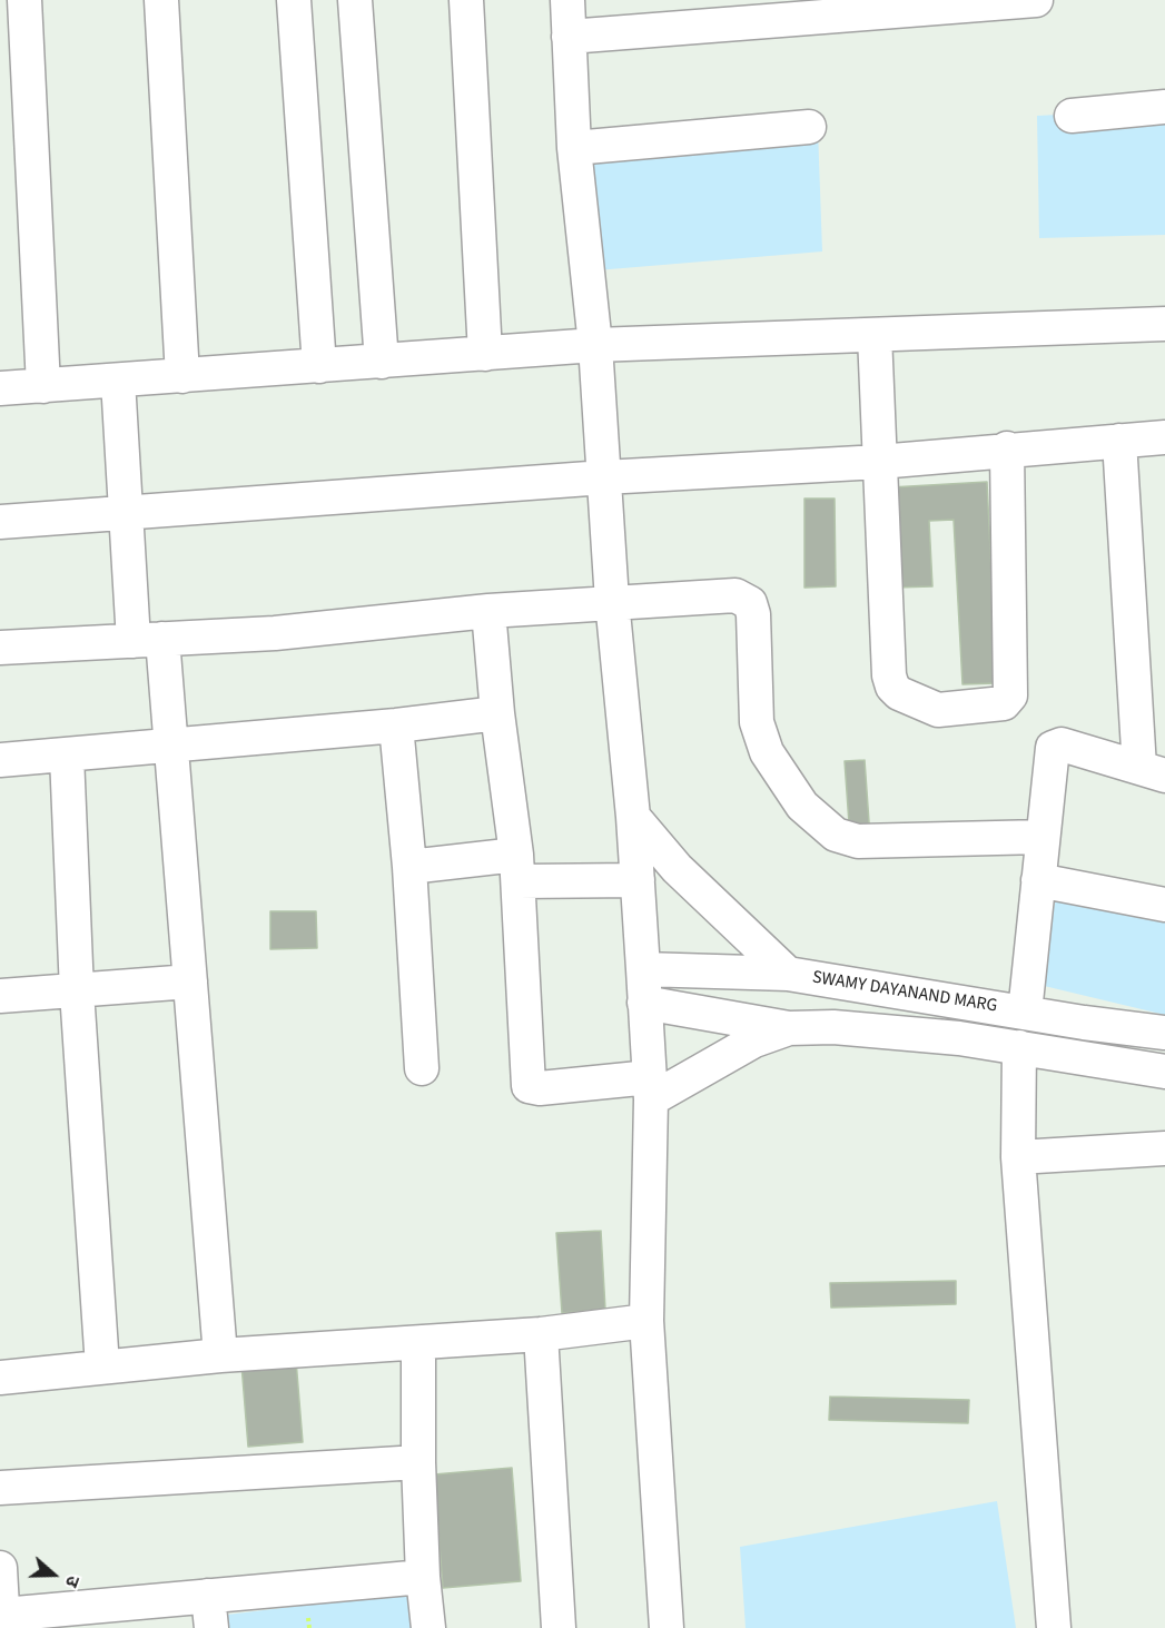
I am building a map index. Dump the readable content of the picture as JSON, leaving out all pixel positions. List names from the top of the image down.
{
  "streets": {
    "street": ["SWAMY DAYANAND MARG"]
  },
  "north": "right"
}
